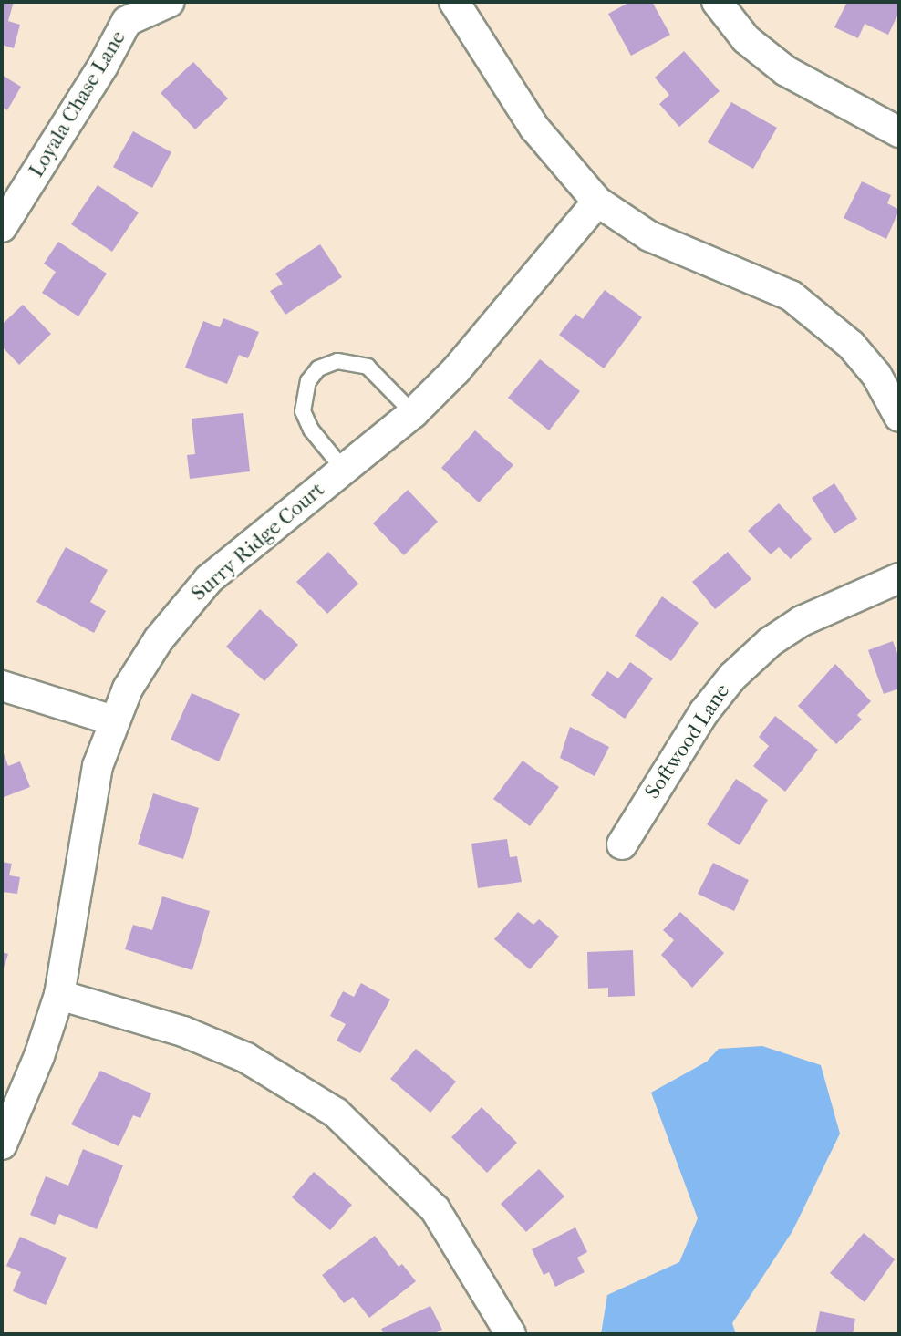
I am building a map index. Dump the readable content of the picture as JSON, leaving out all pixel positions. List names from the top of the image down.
{
  "streets": {
    "street": ["Loyala Chase Lane", "Surry Ridge Court", "Softwood Lane"]
  }
}
